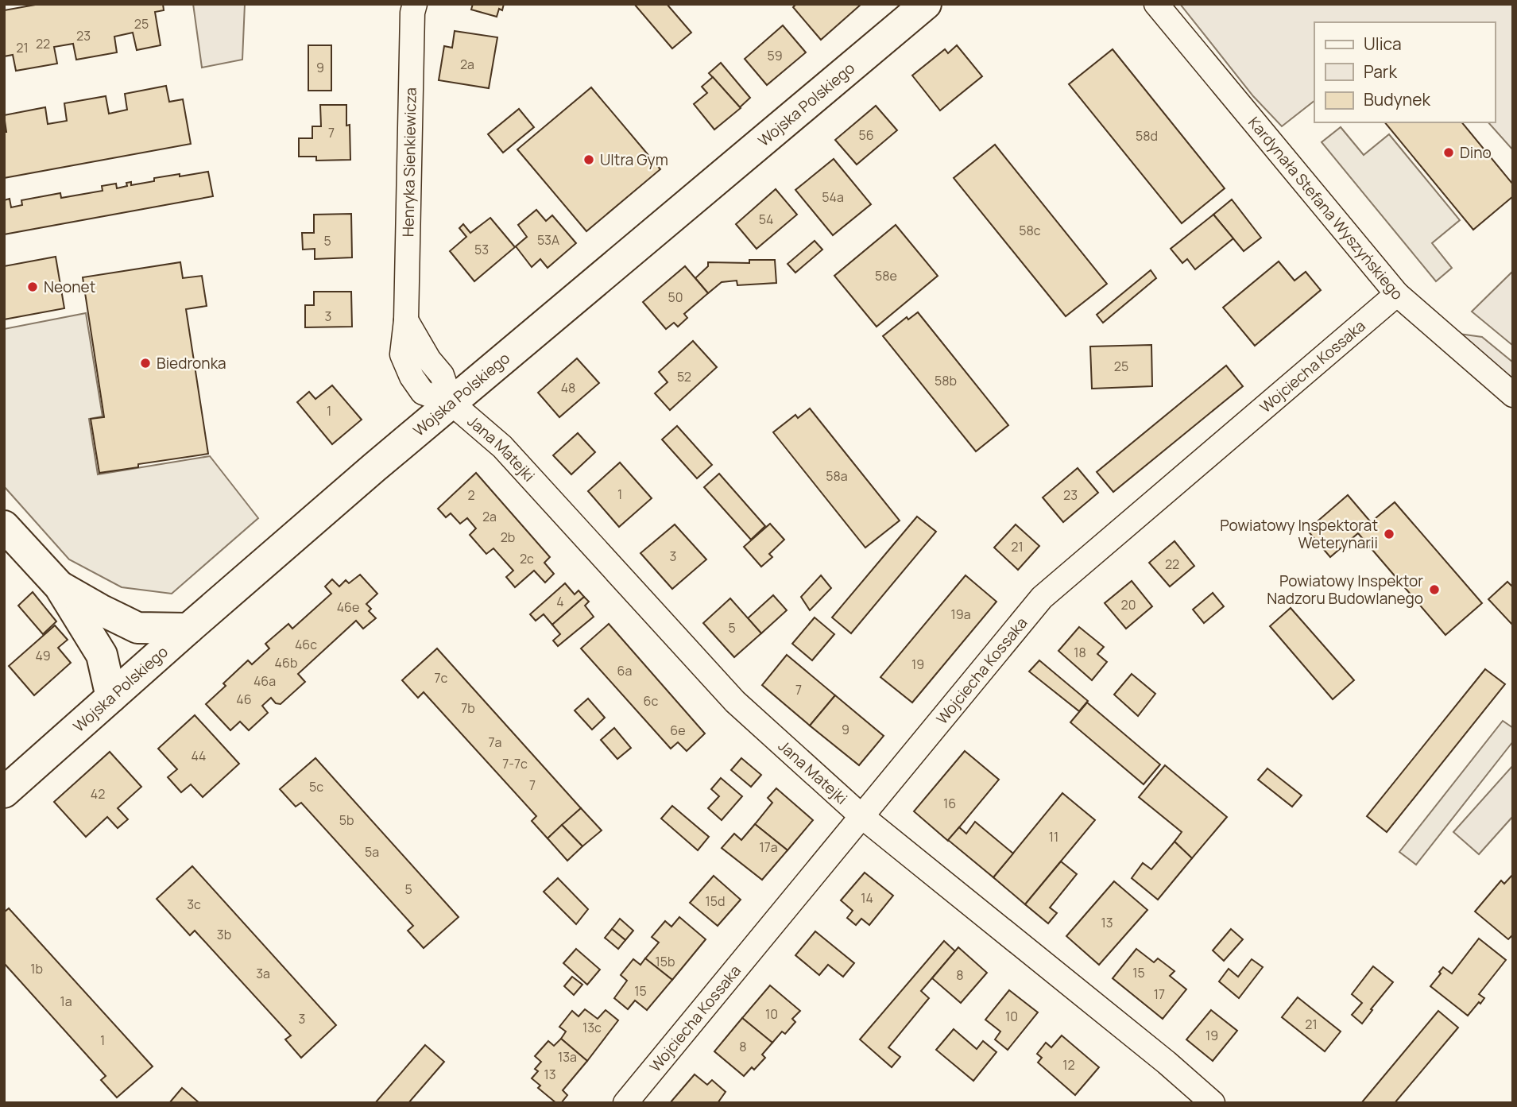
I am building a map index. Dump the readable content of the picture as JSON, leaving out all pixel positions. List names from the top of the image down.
{
  "streets": {
    "street": [
      "Wojska Polskiego",
      "Henryka Sienkiewicza",
      "Kardynała Stefana Wyszyńskiego",
      "Wojciecha Kossaka",
      "Jana Matejki"
    ]
  },
  "crossings": [
    ["Wojska Polskiego", "Henryka Sienkiewicza"],
    ["Wojska Polskiego", "Jana Matejki"],
    ["Henryka Sienkiewicza", "Jana Matejki"],
    ["Kardynała Stefana Wyszyńskiego", "Wojciecha Kossaka"],
    ["Wojciecha Kossaka", "Jana Matejki"]
  ],
  "places": [
    "Dino",
    "Ultra Gym",
    "Neonet",
    "Biedronka",
    "Powiatowy Inspektorat Weterynarii",
    "Powiatowy Inspektor Nadzoru Budowlanego"
  ],
  "house_numbers": [
    "25",
    "23",
    "22",
    "21",
    "59",
    "2a",
    "9",
    "7",
    "56",
    "58d",
    "54a",
    "54",
    "58c",
    "53A",
    "5",
    "53",
    "58e",
    "50",
    "3",
    "25",
    "52",
    "58b",
    "48",
    "1",
    "58a",
    "1",
    "2",
    "23",
    "2a",
    "2b",
    "21",
    "3",
    "2c",
    "22",
    "4",
    "20",
    "46e",
    "19a",
    "5",
    "46c",
    "18",
    "49",
    "46b",
    "19",
    "6a",
    "7c",
    "46a",
    "7",
    "46",
    "6c",
    "7b",
    "9",
    "6e",
    "7a",
    "44",
    "7-7c",
    "7",
    "5c",
    "42",
    "16",
    "5b",
    "11",
    "17a",
    "5a",
    "5",
    "14",
    "15d",
    "3c",
    "13",
    "3b",
    "15b",
    "1b",
    "15",
    "3a",
    "8",
    "15",
    "17",
    "1a",
    "10",
    "10",
    "3",
    "21",
    "13c",
    "19",
    "1",
    "8",
    "13a",
    "12",
    "13"
  ],
  "legend": ["Ulica", "Park", "Budynek"]
}
